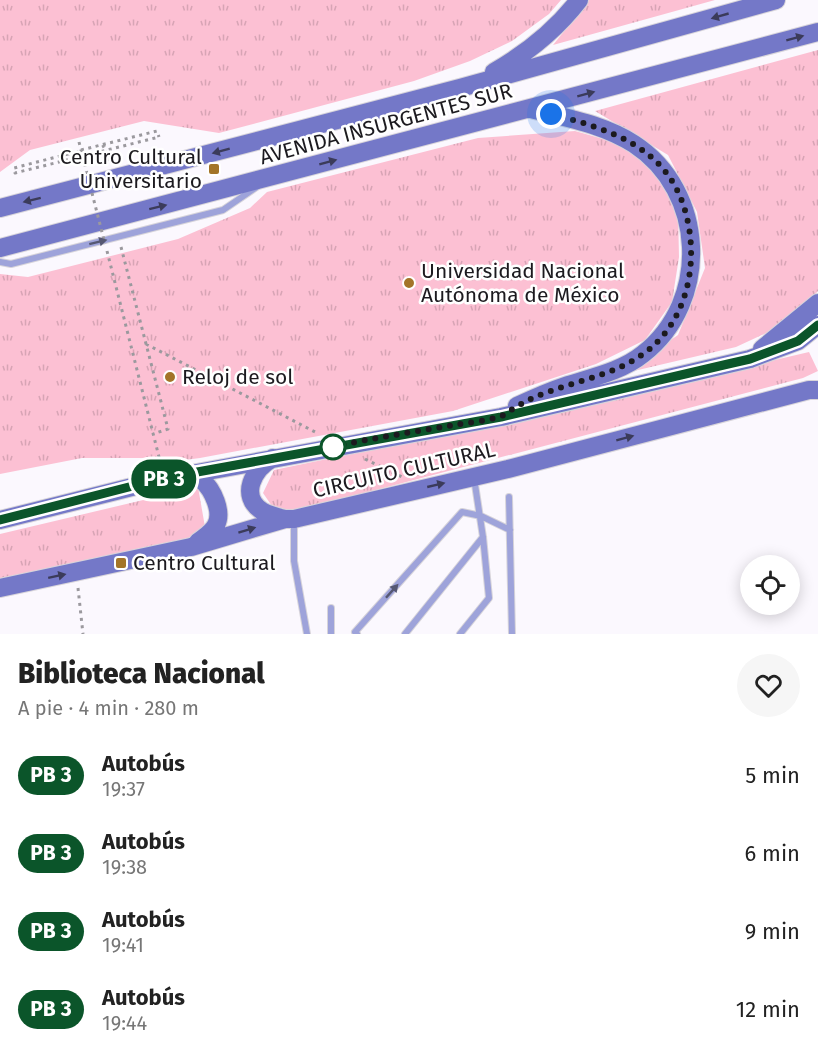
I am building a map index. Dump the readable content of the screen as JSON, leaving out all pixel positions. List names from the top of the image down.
{
  "streets": {
    "main road": ["AVENIDA INSURGENTES SUR", "CIRCUITO CULTURAL"]
  },
  "places": {
    "transit": ["Centro Cultural Universitario", "Centro Cultural"],
    "other": ["Universidad Nacional Autónoma de México", "Reloj de sol"]
  },
  "page": {
    "on_map": "PB 3",
    "heading": ["Biblioteca Nacional", "A pie · 4 min · 280 m"],
    "list": [
      {
        "mark": "PB 3",
        "name": "Autobús",
        "note": "19:37",
        "value": "5 min"
      },
      {
        "mark": "PB 3",
        "name": "Autobús",
        "note": "19:38",
        "value": "6 min"
      },
      {
        "mark": "PB 3",
        "name": "Autobús",
        "note": "19:41",
        "value": "9 min"
      },
      {
        "mark": "PB 3",
        "name": "Autobús",
        "note": "19:44",
        "value": "12 min"
      }
    ]
  }
}
